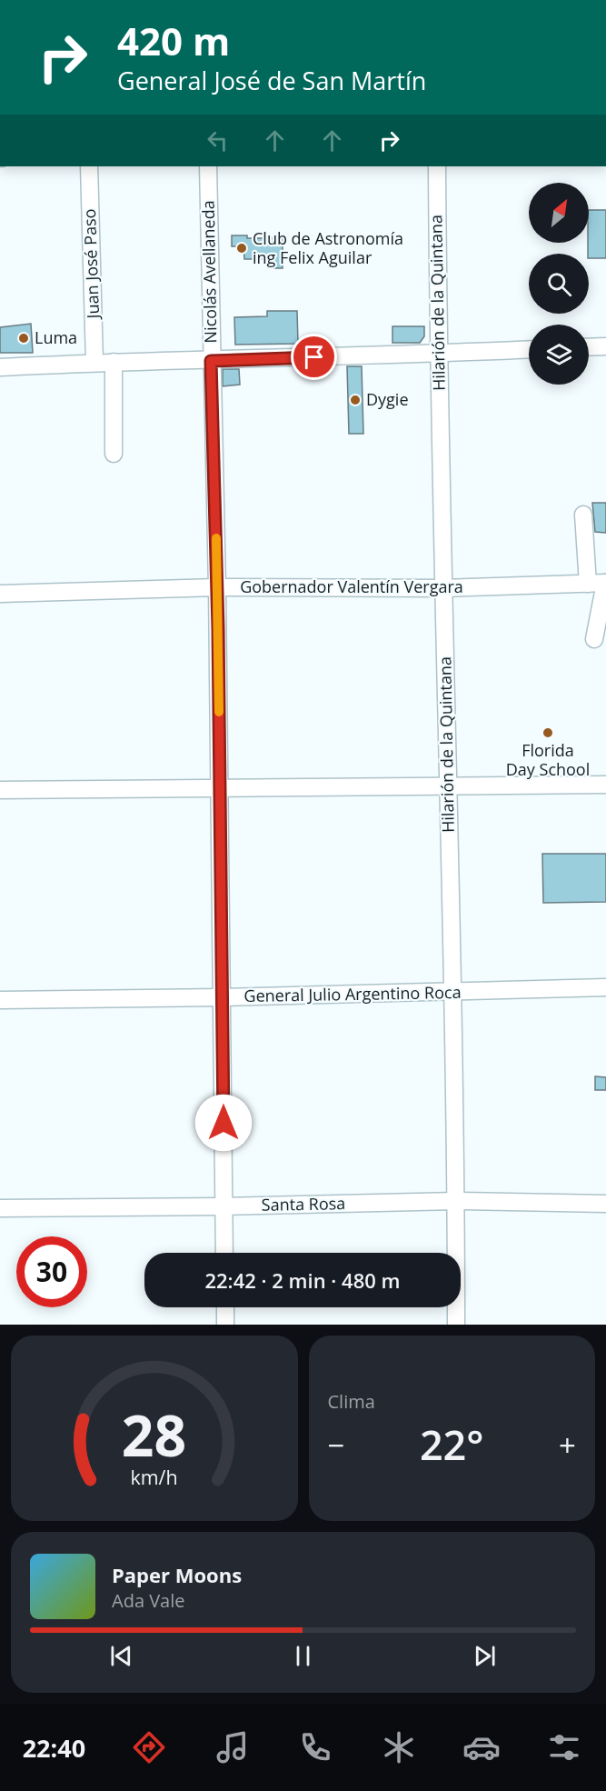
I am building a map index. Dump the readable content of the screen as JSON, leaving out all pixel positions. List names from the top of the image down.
{
  "streets": {
    "street": [
      "Juan José Paso",
      "Nicolás Avellaneda",
      "Hilarión de la Quintana",
      "Gobernador Valentín Vergara",
      "General Julio Argentino Roca",
      "Santa Rosa"
    ]
  },
  "crossings": [
    ["Nicolás Avellaneda", "Gobernador Valentín Vergara"],
    ["Nicolás Avellaneda", "General Julio Argentino Roca"],
    ["Nicolás Avellaneda", "Santa Rosa"],
    ["Hilarión de la Quintana", "Gobernador Valentín Vergara"],
    ["Hilarión de la Quintana", "General Julio Argentino Roca"],
    ["Hilarión de la Quintana", "Santa Rosa"]
  ],
  "places": [
    "Club de Astronomía ing Felix Aguilar",
    "Luma",
    "Dygie",
    "Florida Day School"
  ],
  "north": "top right",
  "page": {
    "turn": ["420 m", "General José de San Martín"],
    "limit": "30",
    "trip": "22:42 · 2 min · 480 m",
    "tile": "Clima",
    "heat": ["−", "22°", "+"],
    "song": ["Paper Moons", "Ada Vale"],
    "tabs": "22:40",
    "gauge": ["28", "km/h"]
  }
}
